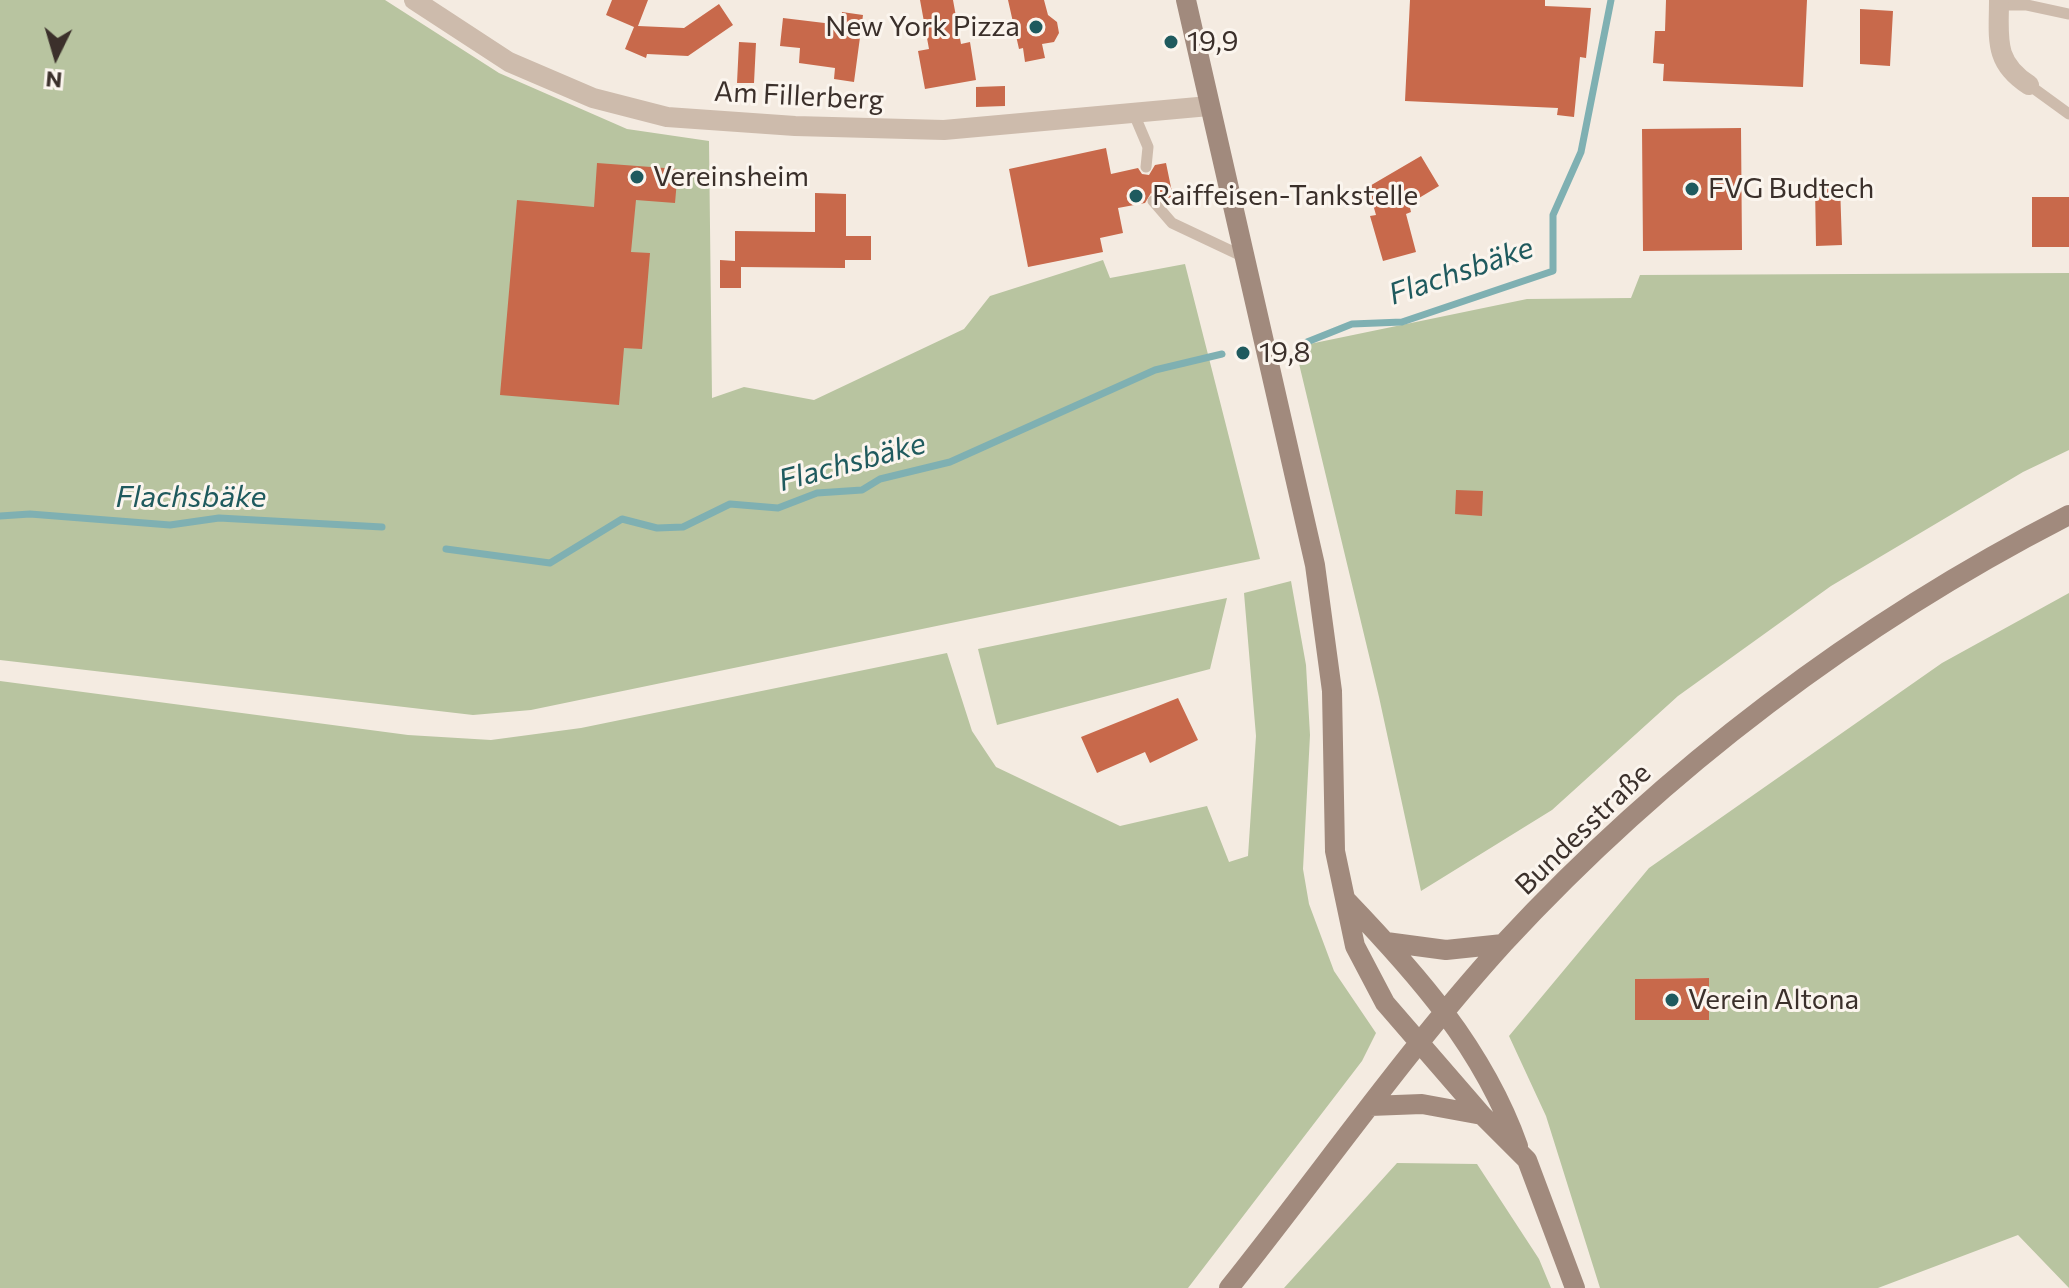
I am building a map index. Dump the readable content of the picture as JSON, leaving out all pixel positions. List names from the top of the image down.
{
  "streets": {
    "main road": ["Bundesstraße"],
    "street": ["Am Fillerberg"]
  },
  "water": ["Flachsbäke"],
  "places": [
    "New York Pizza",
    "19,9",
    "Vereinsheim",
    "FVG Budtech",
    "Raiffeisen-Tankstelle",
    "19,8",
    "Verein Altona"
  ],
  "north": "bottom"
}
